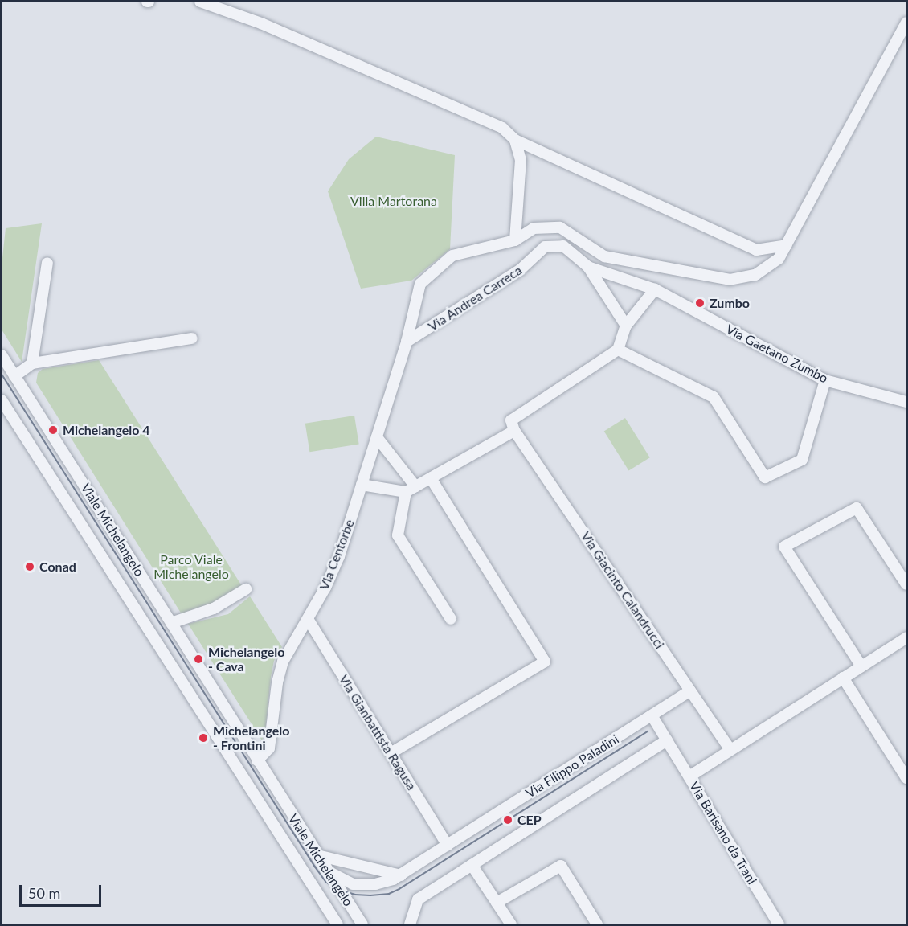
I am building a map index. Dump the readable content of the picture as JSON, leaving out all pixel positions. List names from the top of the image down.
{
  "streets": {
    "street": [
      "Via Andrea Carreca",
      "Via Gaetano Zumbo",
      "Viale Michelangelo",
      "Via Centorbe",
      "Via Giacinto Calandrucci",
      "Via Gianbattista Ragusa",
      "Via Filippo Paladini",
      "Via Barisano da Trani"
    ]
  },
  "crossings": [
    ["Via Andrea Carreca", "Via Gaetano Zumbo"],
    ["Via Andrea Carreca", "Via Centorbe"],
    ["Viale Michelangelo", "Via Centorbe"],
    ["Viale Michelangelo", "Via Filippo Paladini"],
    ["Via Centorbe", "Via Gianbattista Ragusa"],
    ["Via Giacinto Calandrucci", "Via Filippo Paladini"],
    ["Via Gianbattista Ragusa", "Via Filippo Paladini"],
    ["Via Filippo Paladini", "Via Barisano da Trani"]
  ],
  "parks": ["Villa Martorana", "Parco Viale Michelangelo"],
  "places": [
    "Zumbo",
    "Michelangelo 4",
    "Conad",
    "Michelangelo - Cava",
    "Michelangelo - Frontini",
    "CEP"
  ],
  "scale_bar": "50 m"
}
